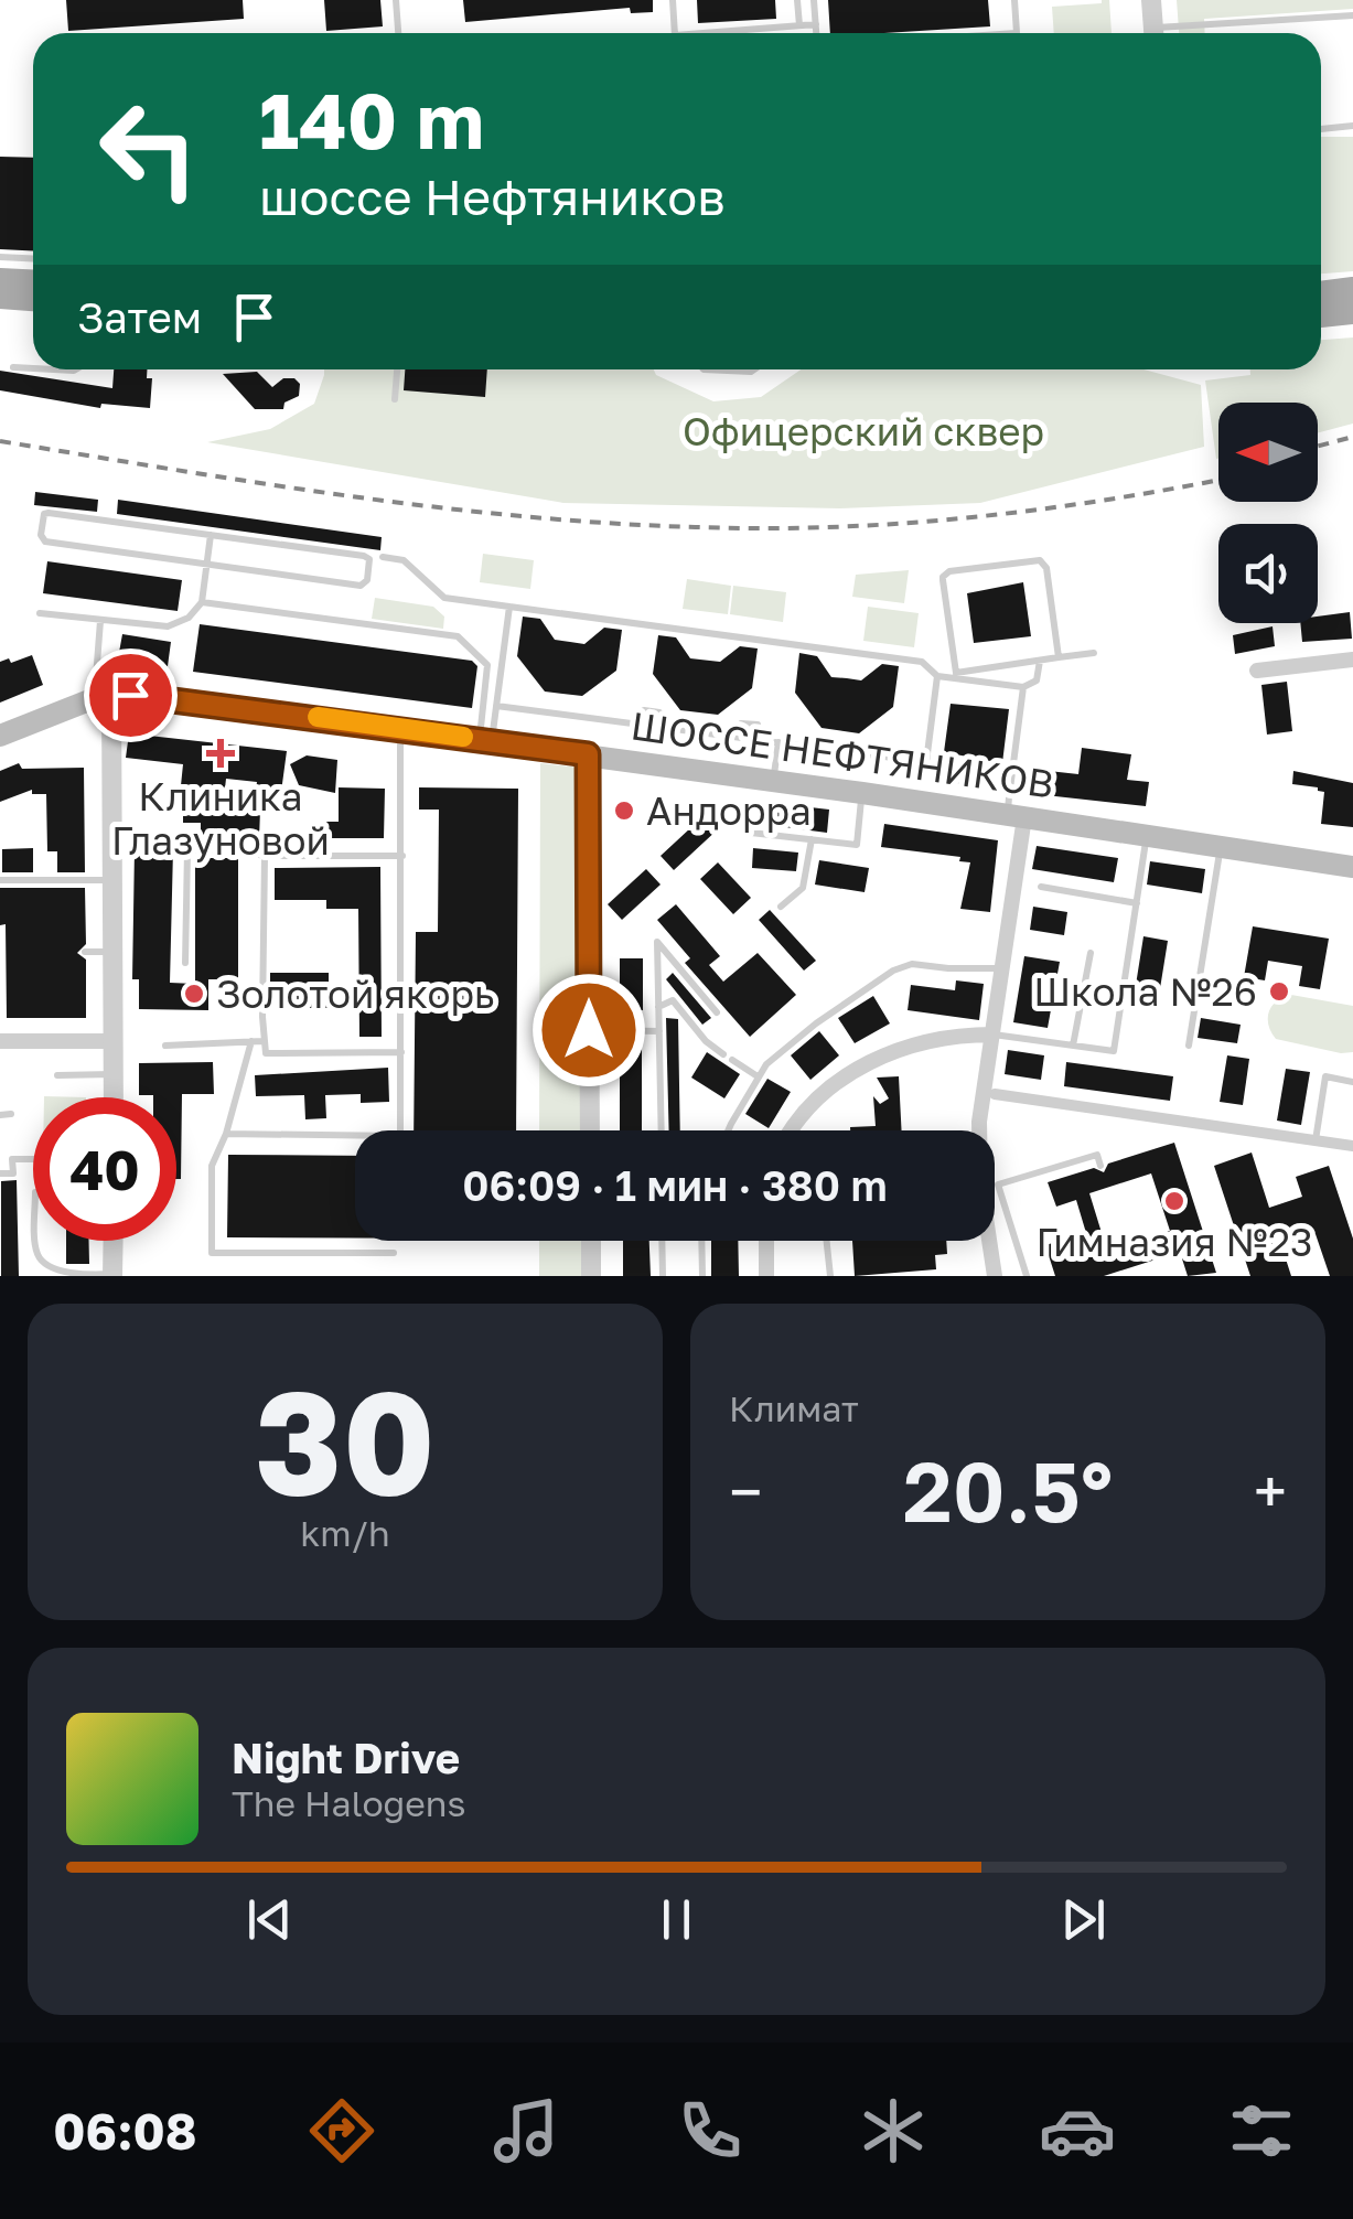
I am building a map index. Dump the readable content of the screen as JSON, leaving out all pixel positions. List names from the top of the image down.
{
  "streets": {
    "main road": ["ШОССЕ НЕФТЯНИКОВ"]
  },
  "parks": ["Офицерский сквер"],
  "places": {
    "health": ["Клиника Глазуновой"],
    "other": [
      "Андорра",
      "Школа №26",
      "Золотой якорь",
      "Гимназия №23"
    ]
  },
  "north": "left",
  "page": {
    "turn": ["140 m", "шоссе Нефтяников"],
    "then": "Затем",
    "limit": "40",
    "trip": "06:09 · 1 мин · 380 m",
    "tile": [
      ["30", "km/h"],
      "Климат"
    ],
    "heat": ["−", "20.5°", "+"],
    "song": ["Night Drive", "The Halogens"],
    "tabs": "06:08"
  }
}
